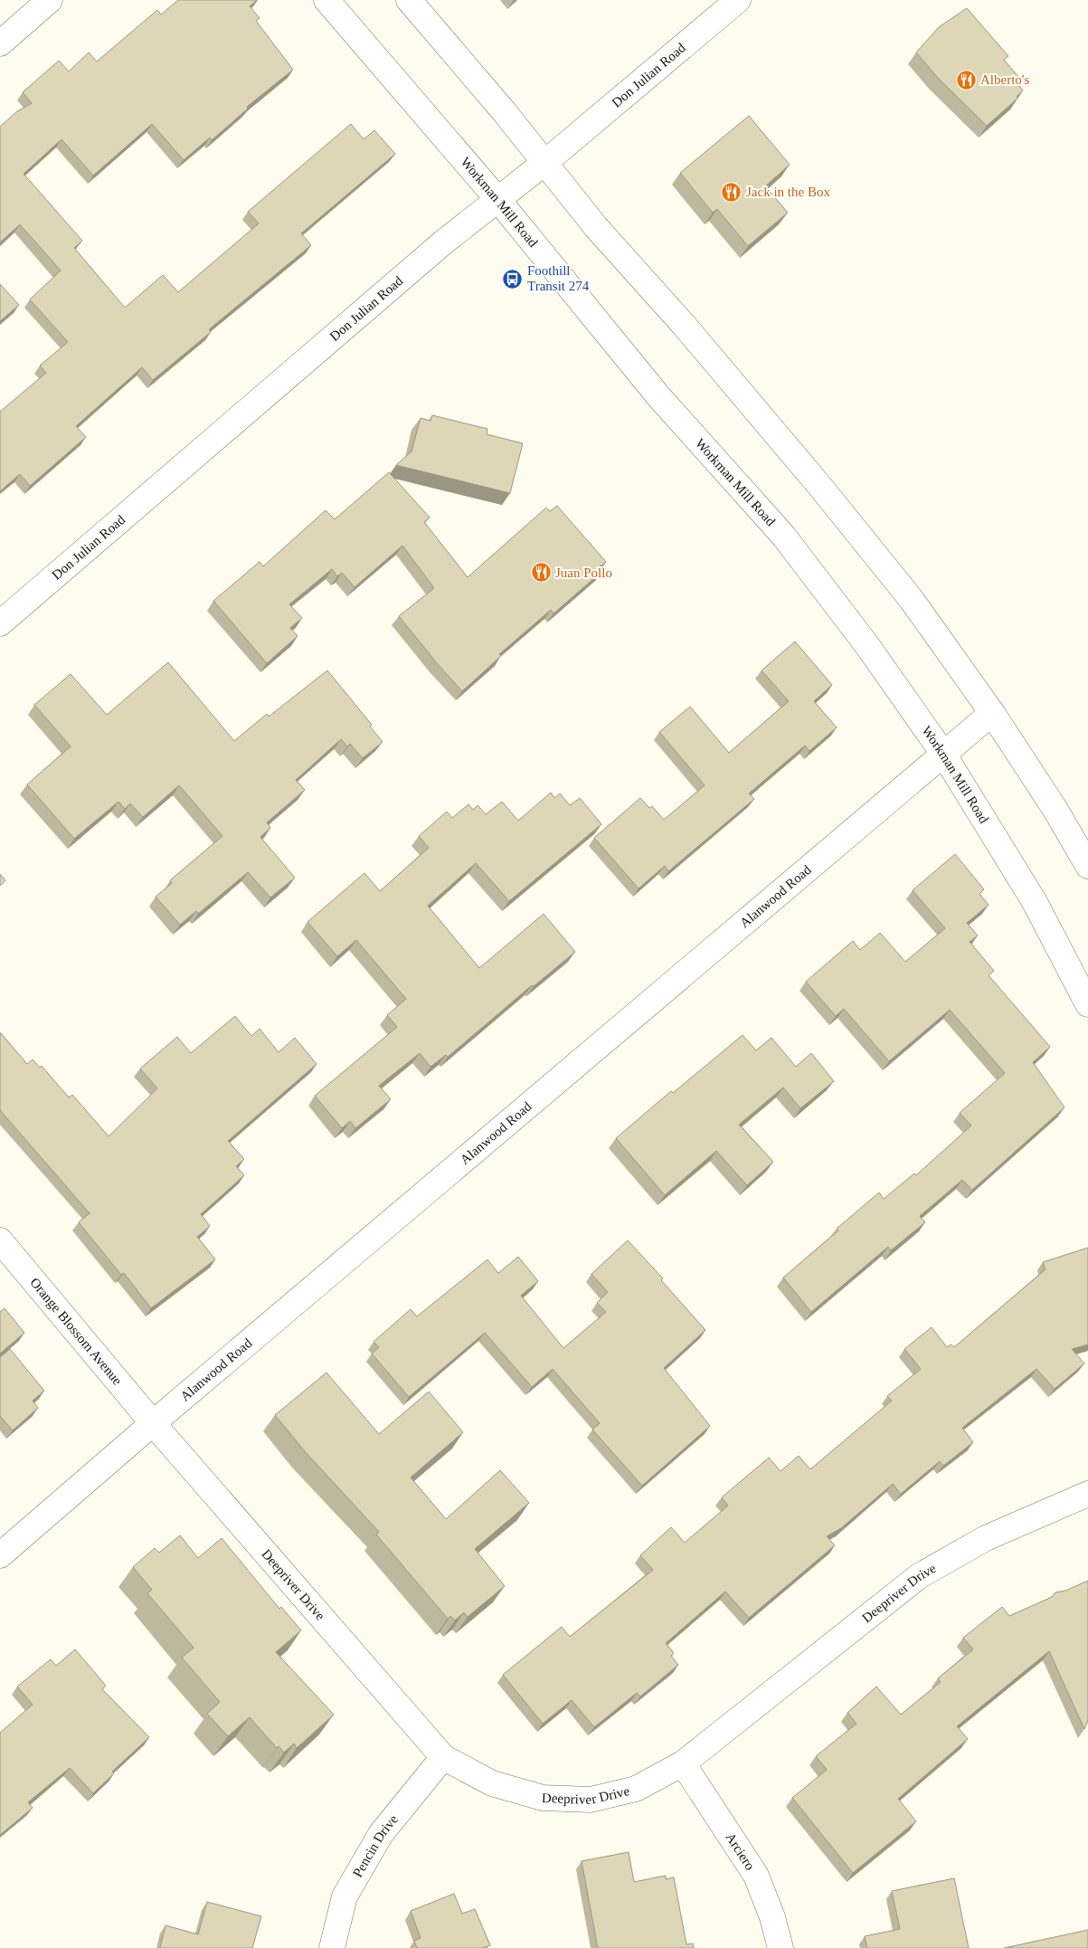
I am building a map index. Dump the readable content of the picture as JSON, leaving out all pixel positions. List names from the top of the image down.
{
  "streets": {
    "street": [
      "Don Julian Road",
      "Workman Mill Road",
      "Alanwood Road",
      "Orange Blossom Avenue",
      "Deepriver Drive",
      "Pencin Drive",
      "Arciero"
    ]
  },
  "crossings": [
    ["Don Julian Road", "Workman Mill Road"],
    ["Workman Mill Road", "Alanwood Road"],
    ["Alanwood Road", "Orange Blossom Avenue"],
    ["Alanwood Road", "Deepriver Drive"],
    ["Orange Blossom Avenue", "Deepriver Drive"],
    ["Deepriver Drive", "Pencin Drive"],
    ["Deepriver Drive", "Arciero"]
  ],
  "places": {
    "restaurant": ["Alberto's", "Jack in the Box", "Juan Pollo"],
    "bus stop": ["Foothill Transit 274"]
  }
}
